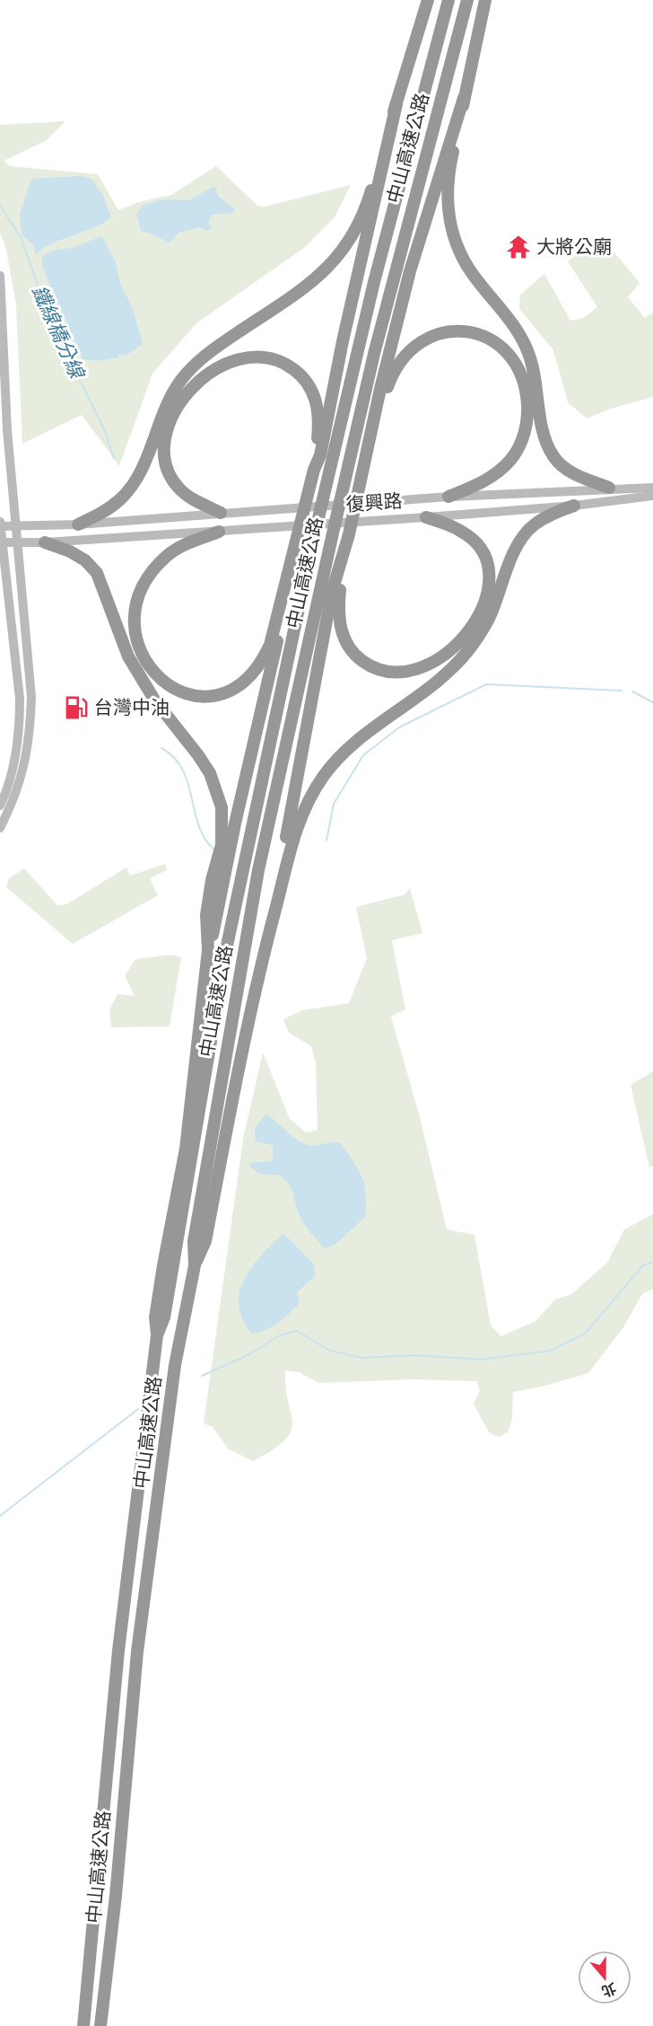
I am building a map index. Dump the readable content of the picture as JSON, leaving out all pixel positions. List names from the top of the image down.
{
  "streets": {
    "highway": ["中山高速公路"],
    "main road": ["復興路"]
  },
  "water": ["鐵線橋分線"],
  "places": {
    "temple": ["大將公廟"],
    "fuel station": ["台灣中油"]
  },
  "north": "bottom"
}
